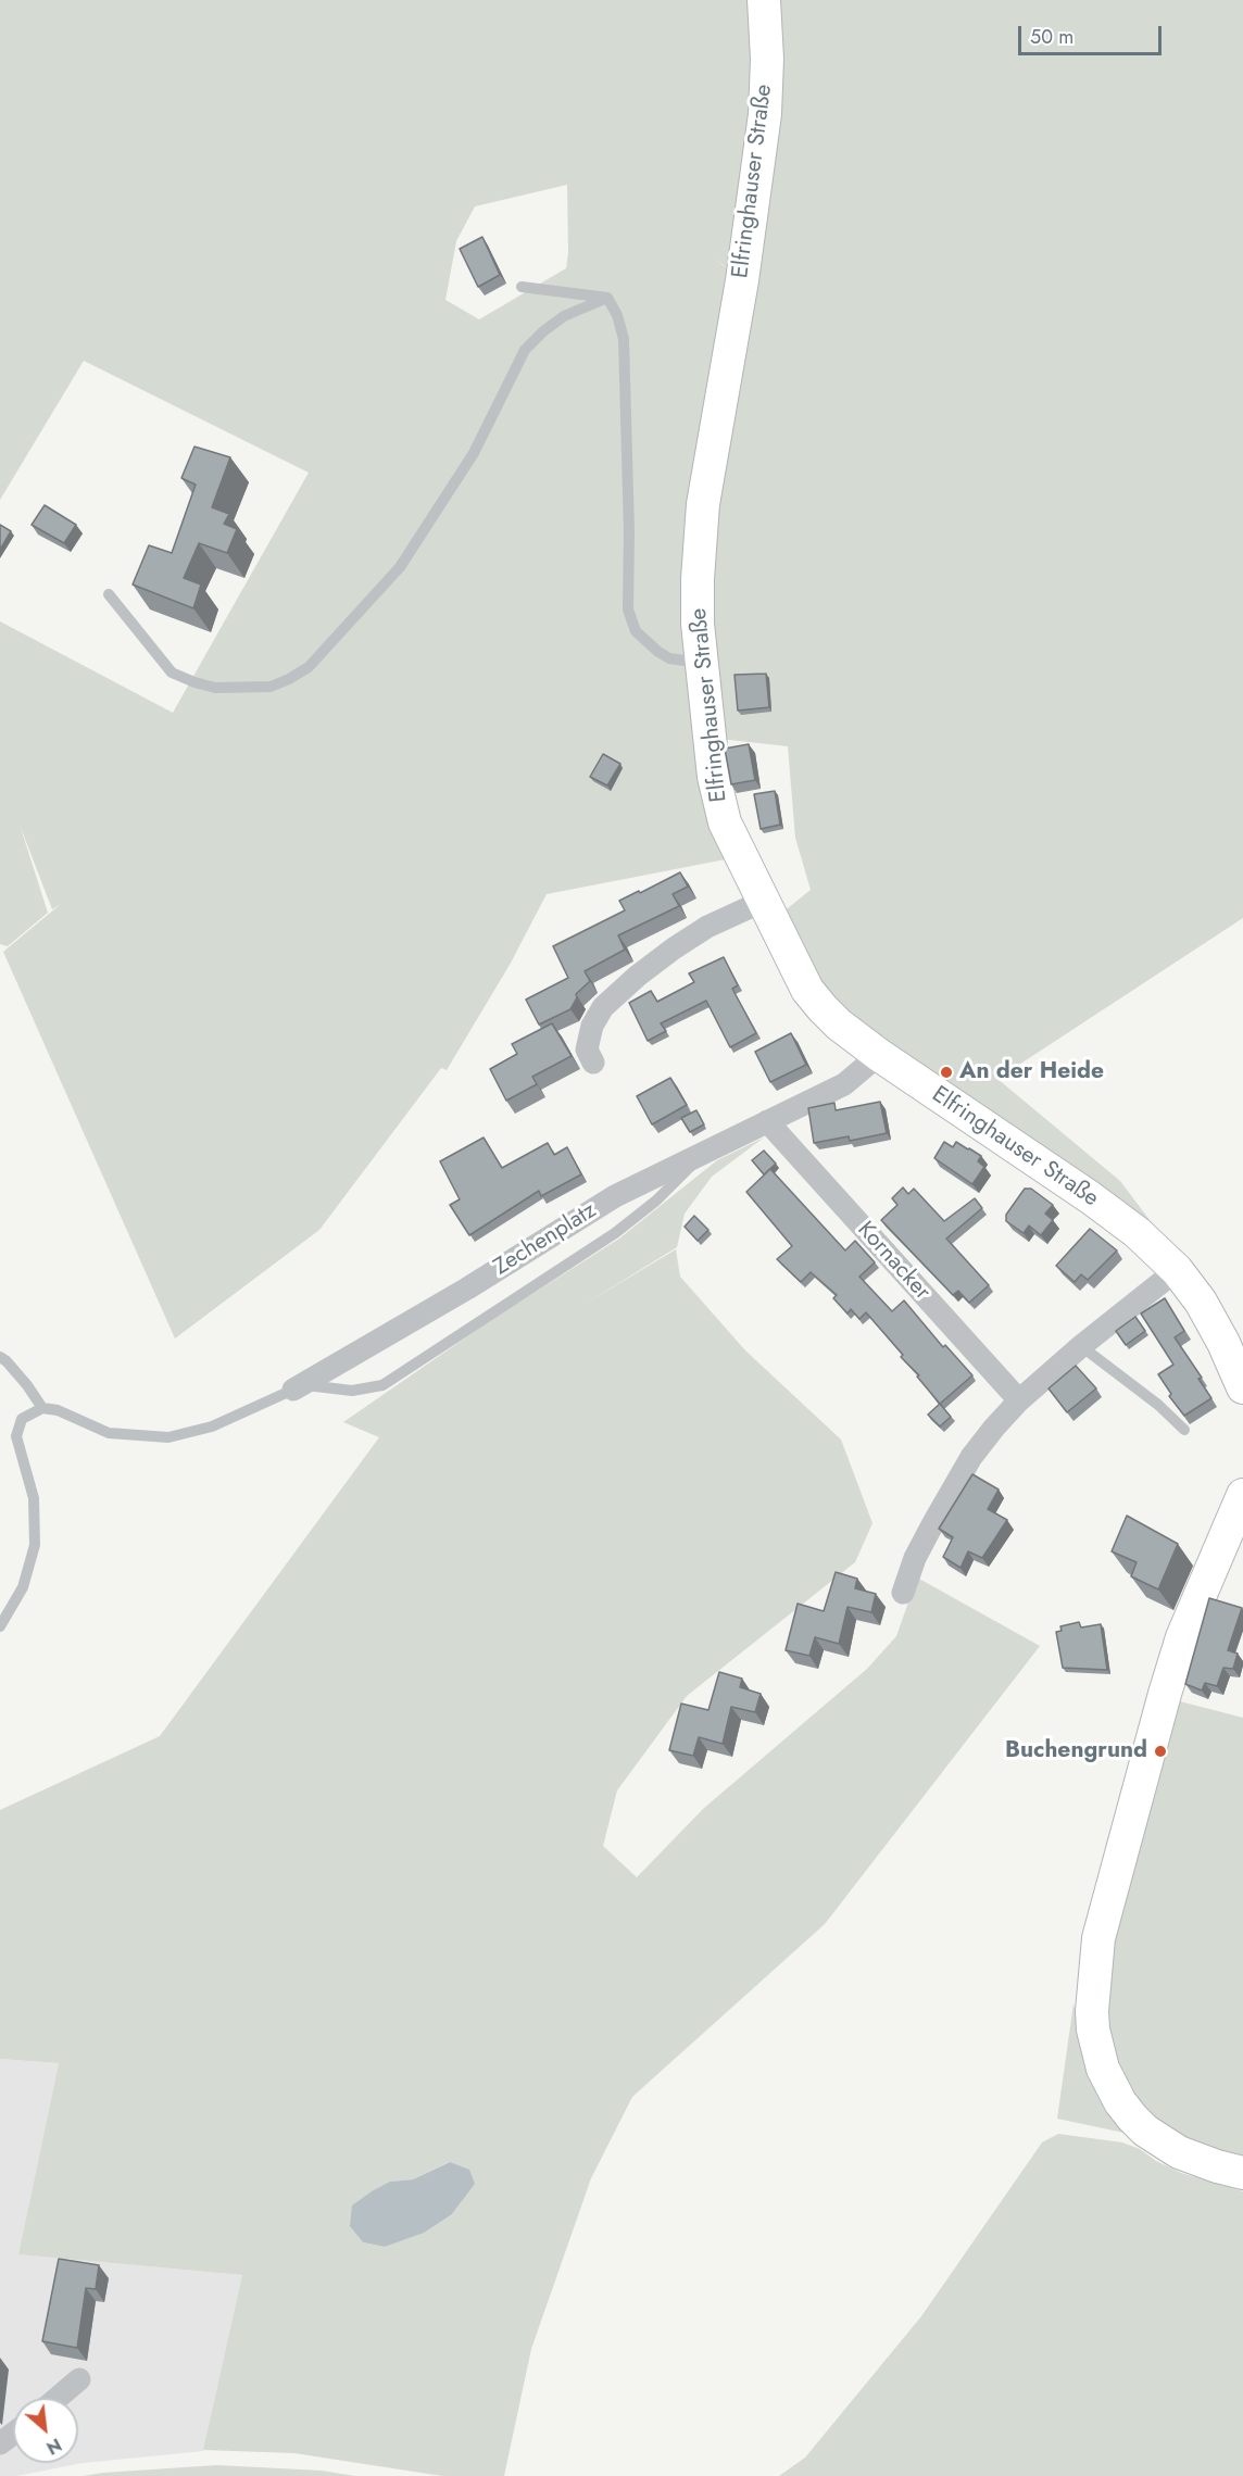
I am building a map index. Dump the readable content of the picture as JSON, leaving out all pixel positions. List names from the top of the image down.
{
  "streets": {
    "main road": ["Elfringhauser Straße"],
    "street": ["Zechenplatz", "Kornacker"]
  },
  "crossings": [
    ["Elfringhauser Straße", "Zechenplatz"],
    ["Zechenplatz", "Kornacker"]
  ],
  "places": ["An der Heide", "Buchengrund"],
  "scale_bar": "50 m",
  "north": "bottom right"
}
